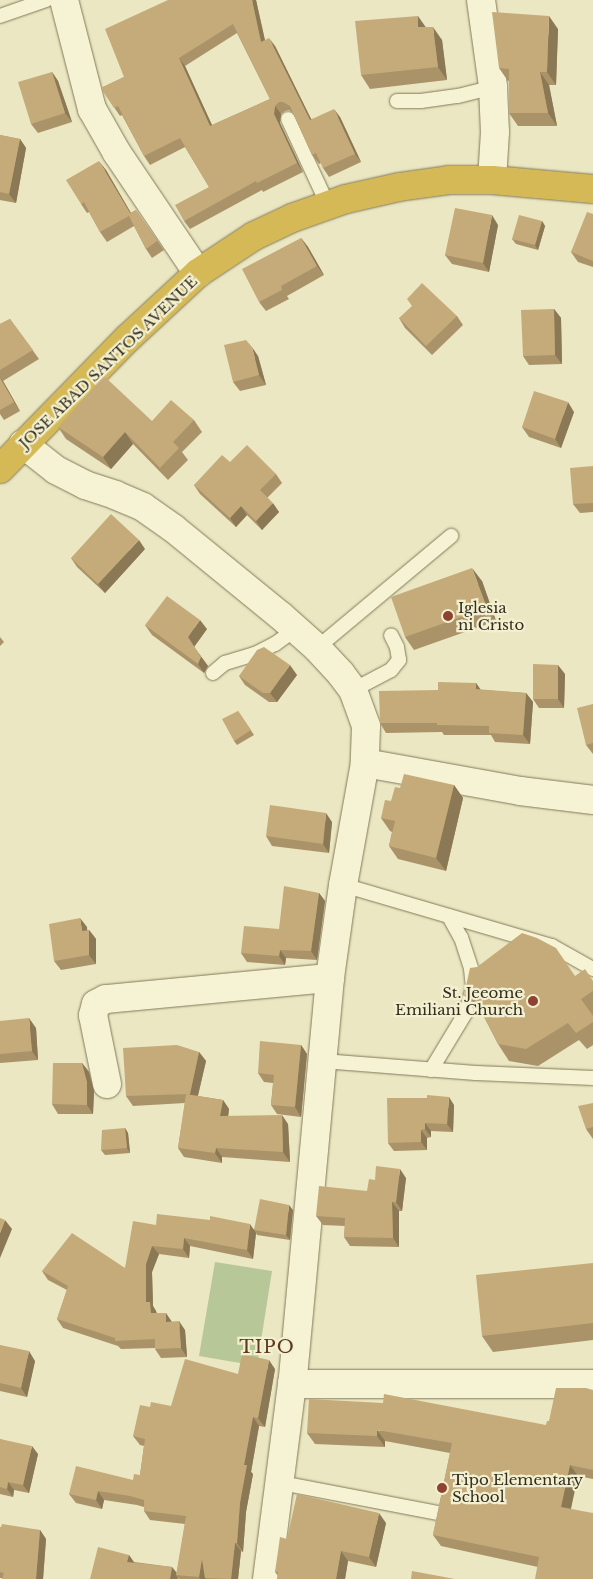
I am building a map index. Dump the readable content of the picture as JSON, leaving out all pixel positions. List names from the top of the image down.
{
  "streets": {
    "highway": ["JOSE ABAD SANTOS AVENUE"]
  },
  "districts": ["TIPO"],
  "places": ["Iglesia ni Cristo", "St. Jeeome Emiliani Church", "Tipo Elementary School"]
}
